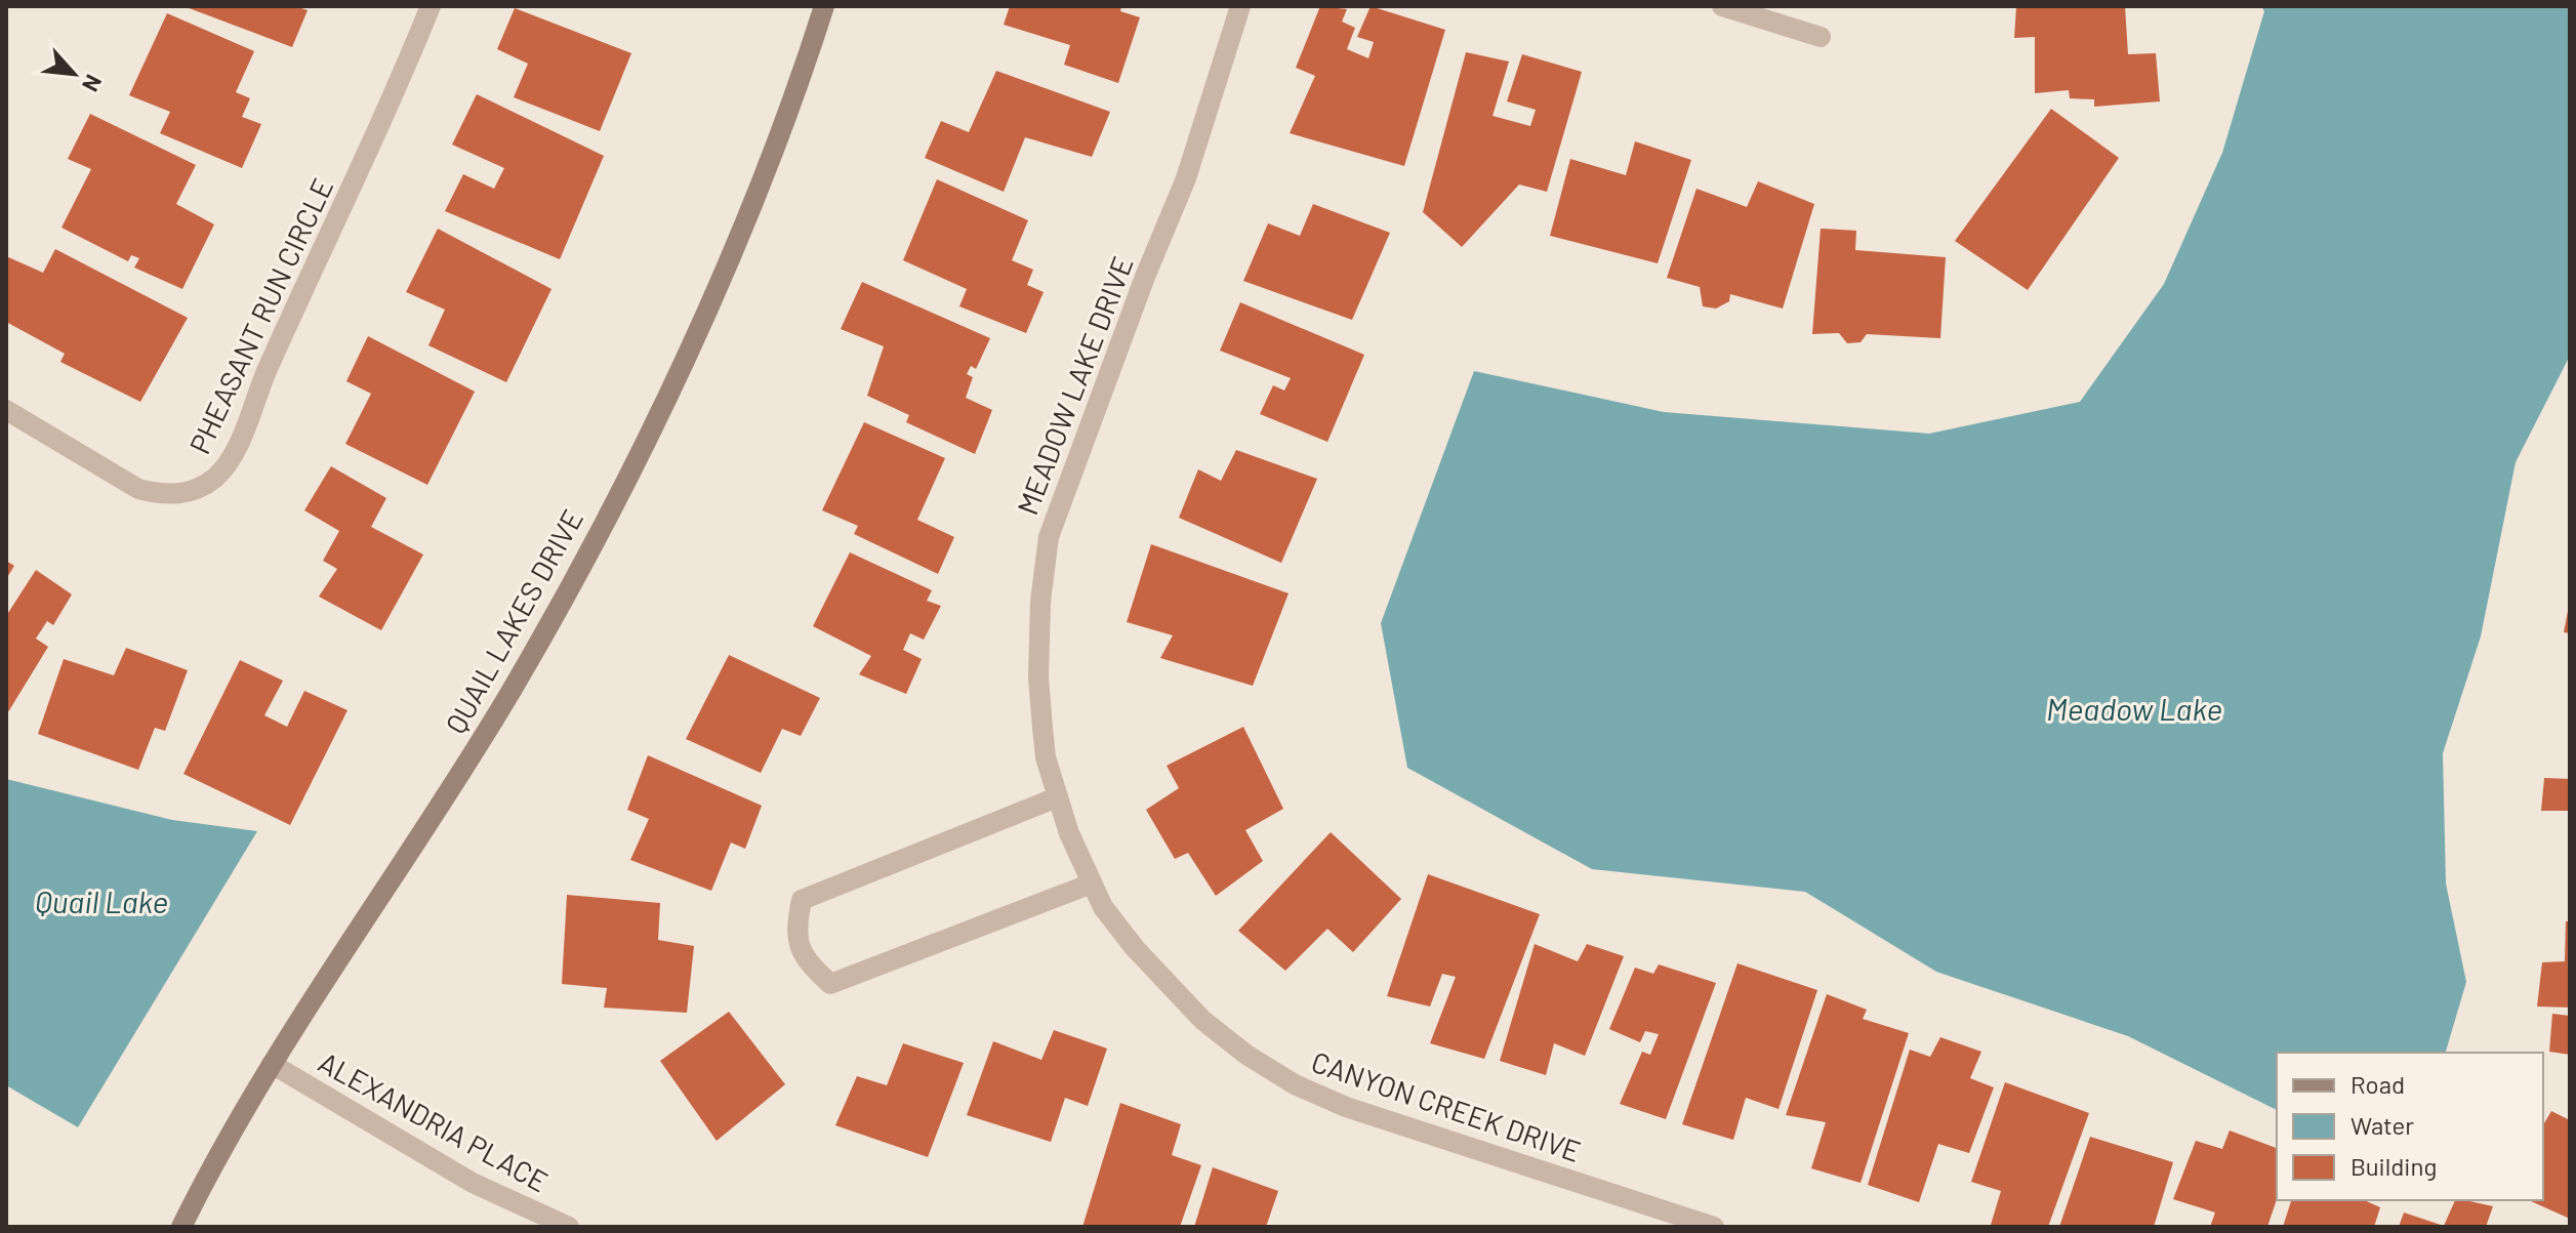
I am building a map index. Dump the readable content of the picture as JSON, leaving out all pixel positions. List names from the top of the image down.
{
  "streets": {
    "main road": ["QUAIL LAKES DRIVE"],
    "street": [
      "PHEASANT RUN CIRCLE",
      "MEADOW LAKE DRIVE",
      "CANYON CREEK DRIVE",
      "ALEXANDRIA PLACE"
    ]
  },
  "crossings": [
    ["MEADOW LAKE DRIVE", "CANYON CREEK DRIVE"],
    ["QUAIL LAKES DRIVE", "ALEXANDRIA PLACE"]
  ],
  "water": ["Meadow Lake", "Quail Lake"],
  "legend": ["Road", "Water", "Building"],
  "north": "bottom right"
}
